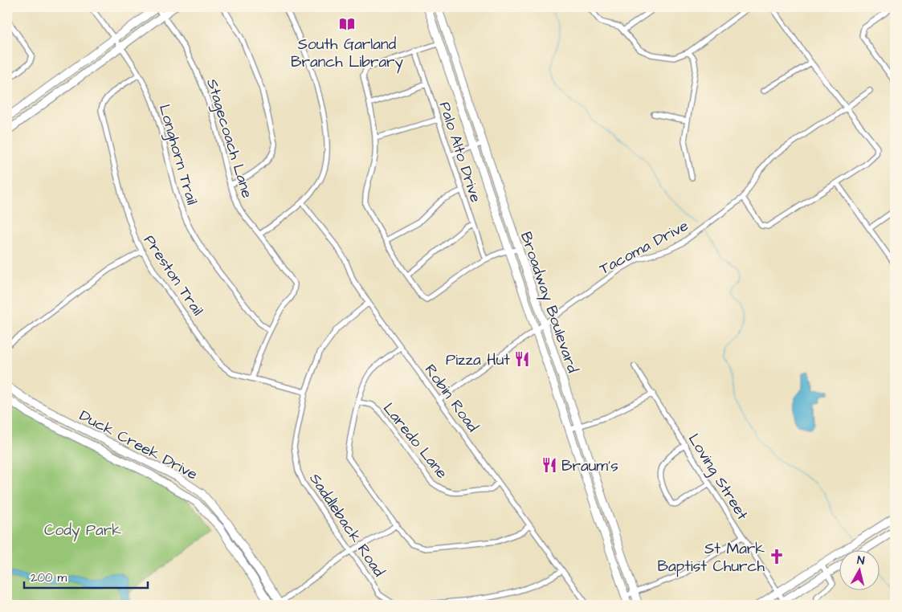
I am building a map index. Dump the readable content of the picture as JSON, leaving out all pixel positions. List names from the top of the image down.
{
  "streets": {
    "main road": ["Broadway Boulevard", "Duck Creek Drive"],
    "street": [
      "Stagecoach Lane",
      "Palo Alto Drive",
      "Longhorn Trail",
      "Tacoma Drive",
      "Preston Trail",
      "Robin Road",
      "Laredo Lane",
      "Loving Street",
      "Saddleback Road"
    ]
  },
  "crossings": [
    ["Stagecoach Lane", "Longhorn Trail"],
    ["Stagecoach Lane", "Preston Trail"],
    ["Longhorn Trail", "Preston Trail"],
    ["Tacoma Drive", "Broadway Boulevard"],
    ["Tacoma Drive", "Robin Road"],
    ["Preston Trail", "Saddleback Road"],
    ["Robin Road", "Laredo Lane"],
    ["Robin Road", "Saddleback Road"]
  ],
  "parks": ["Cody Park"],
  "places": {
    "library": ["South Garland Branch Library"],
    "restaurant": ["Pizza Hut", "Braum's"],
    "church": ["St Mark Baptist Church"]
  },
  "scale_bar": "200 m",
  "north": "top"
}
